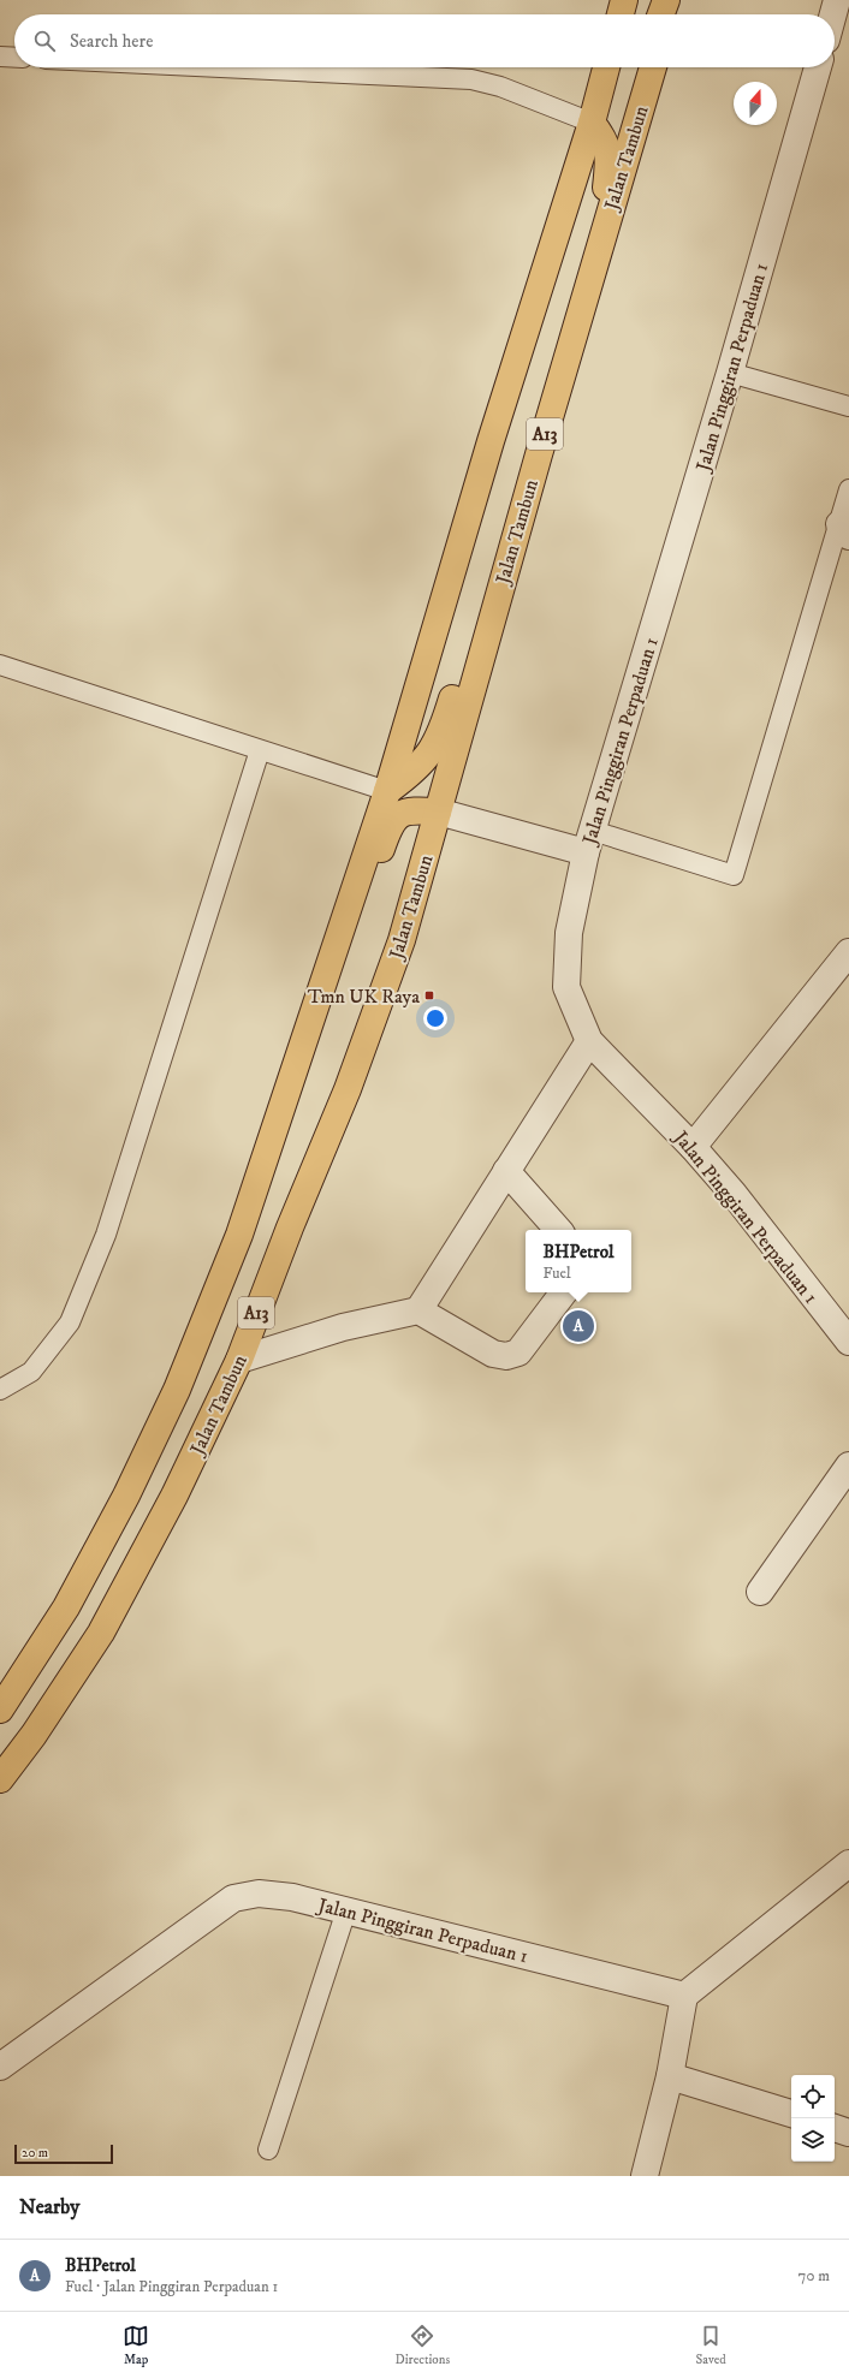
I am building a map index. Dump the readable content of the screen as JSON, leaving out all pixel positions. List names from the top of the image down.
{
  "streets": {
    "main road": ["Jalan Tambun", "A13"],
    "street": ["Jalan Pinggiran Perpaduan 1"]
  },
  "places": {
    "transit": ["Tmn UK Raya"]
  },
  "scale_bar": "20 m",
  "north": "top",
  "page": {
    "search": "Search here",
    "popup": ["BHPetrol", "Fuel"],
    "pins": "A",
    "scale": "20 m",
    "heading": "Nearby",
    "list": [
      {
        "mark": "A",
        "name": "BHPetrol",
        "note": "Fuel · Jalan Pinggiran Perpaduan 1",
        "value": "70 m"
      }
    ],
    "nav": ["Map", "Directions", "Saved"]
  }
}
